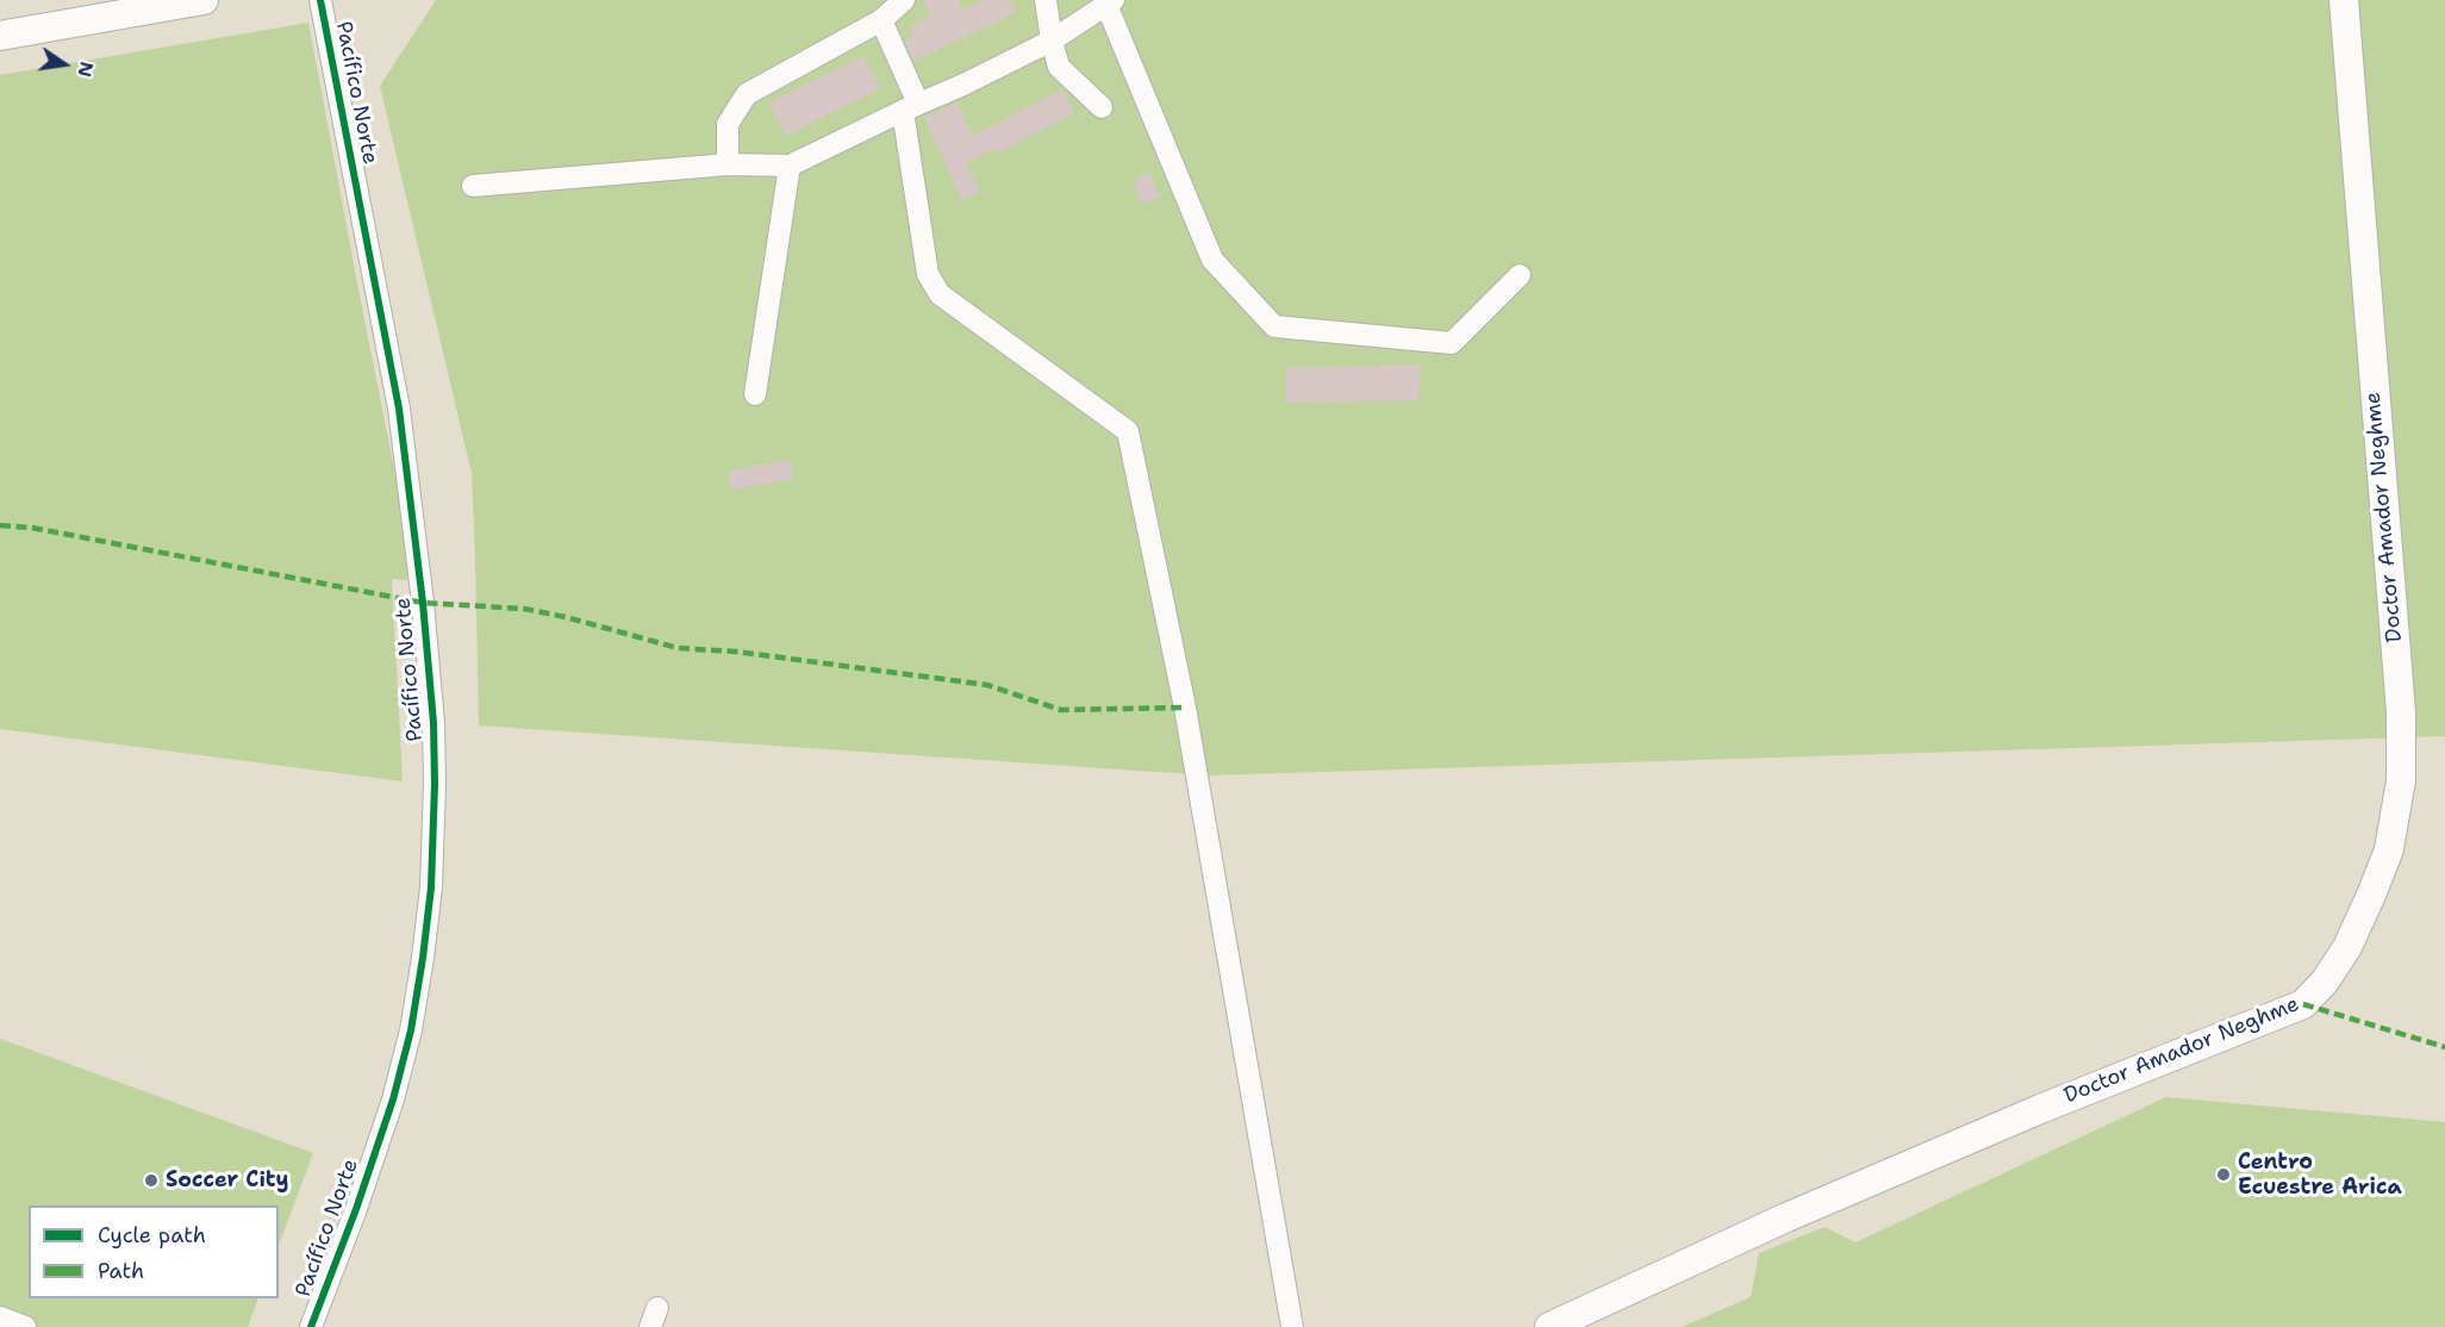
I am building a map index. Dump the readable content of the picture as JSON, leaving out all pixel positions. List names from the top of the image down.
{
  "streets": {
    "main road": ["Doctor Amador Neghme"],
    "street": ["Pacífico Norte"]
  },
  "places": ["Centro Ecuestre Arica", "Soccer City"],
  "legend": ["Cycle path", "Path"],
  "north": "right"
}
